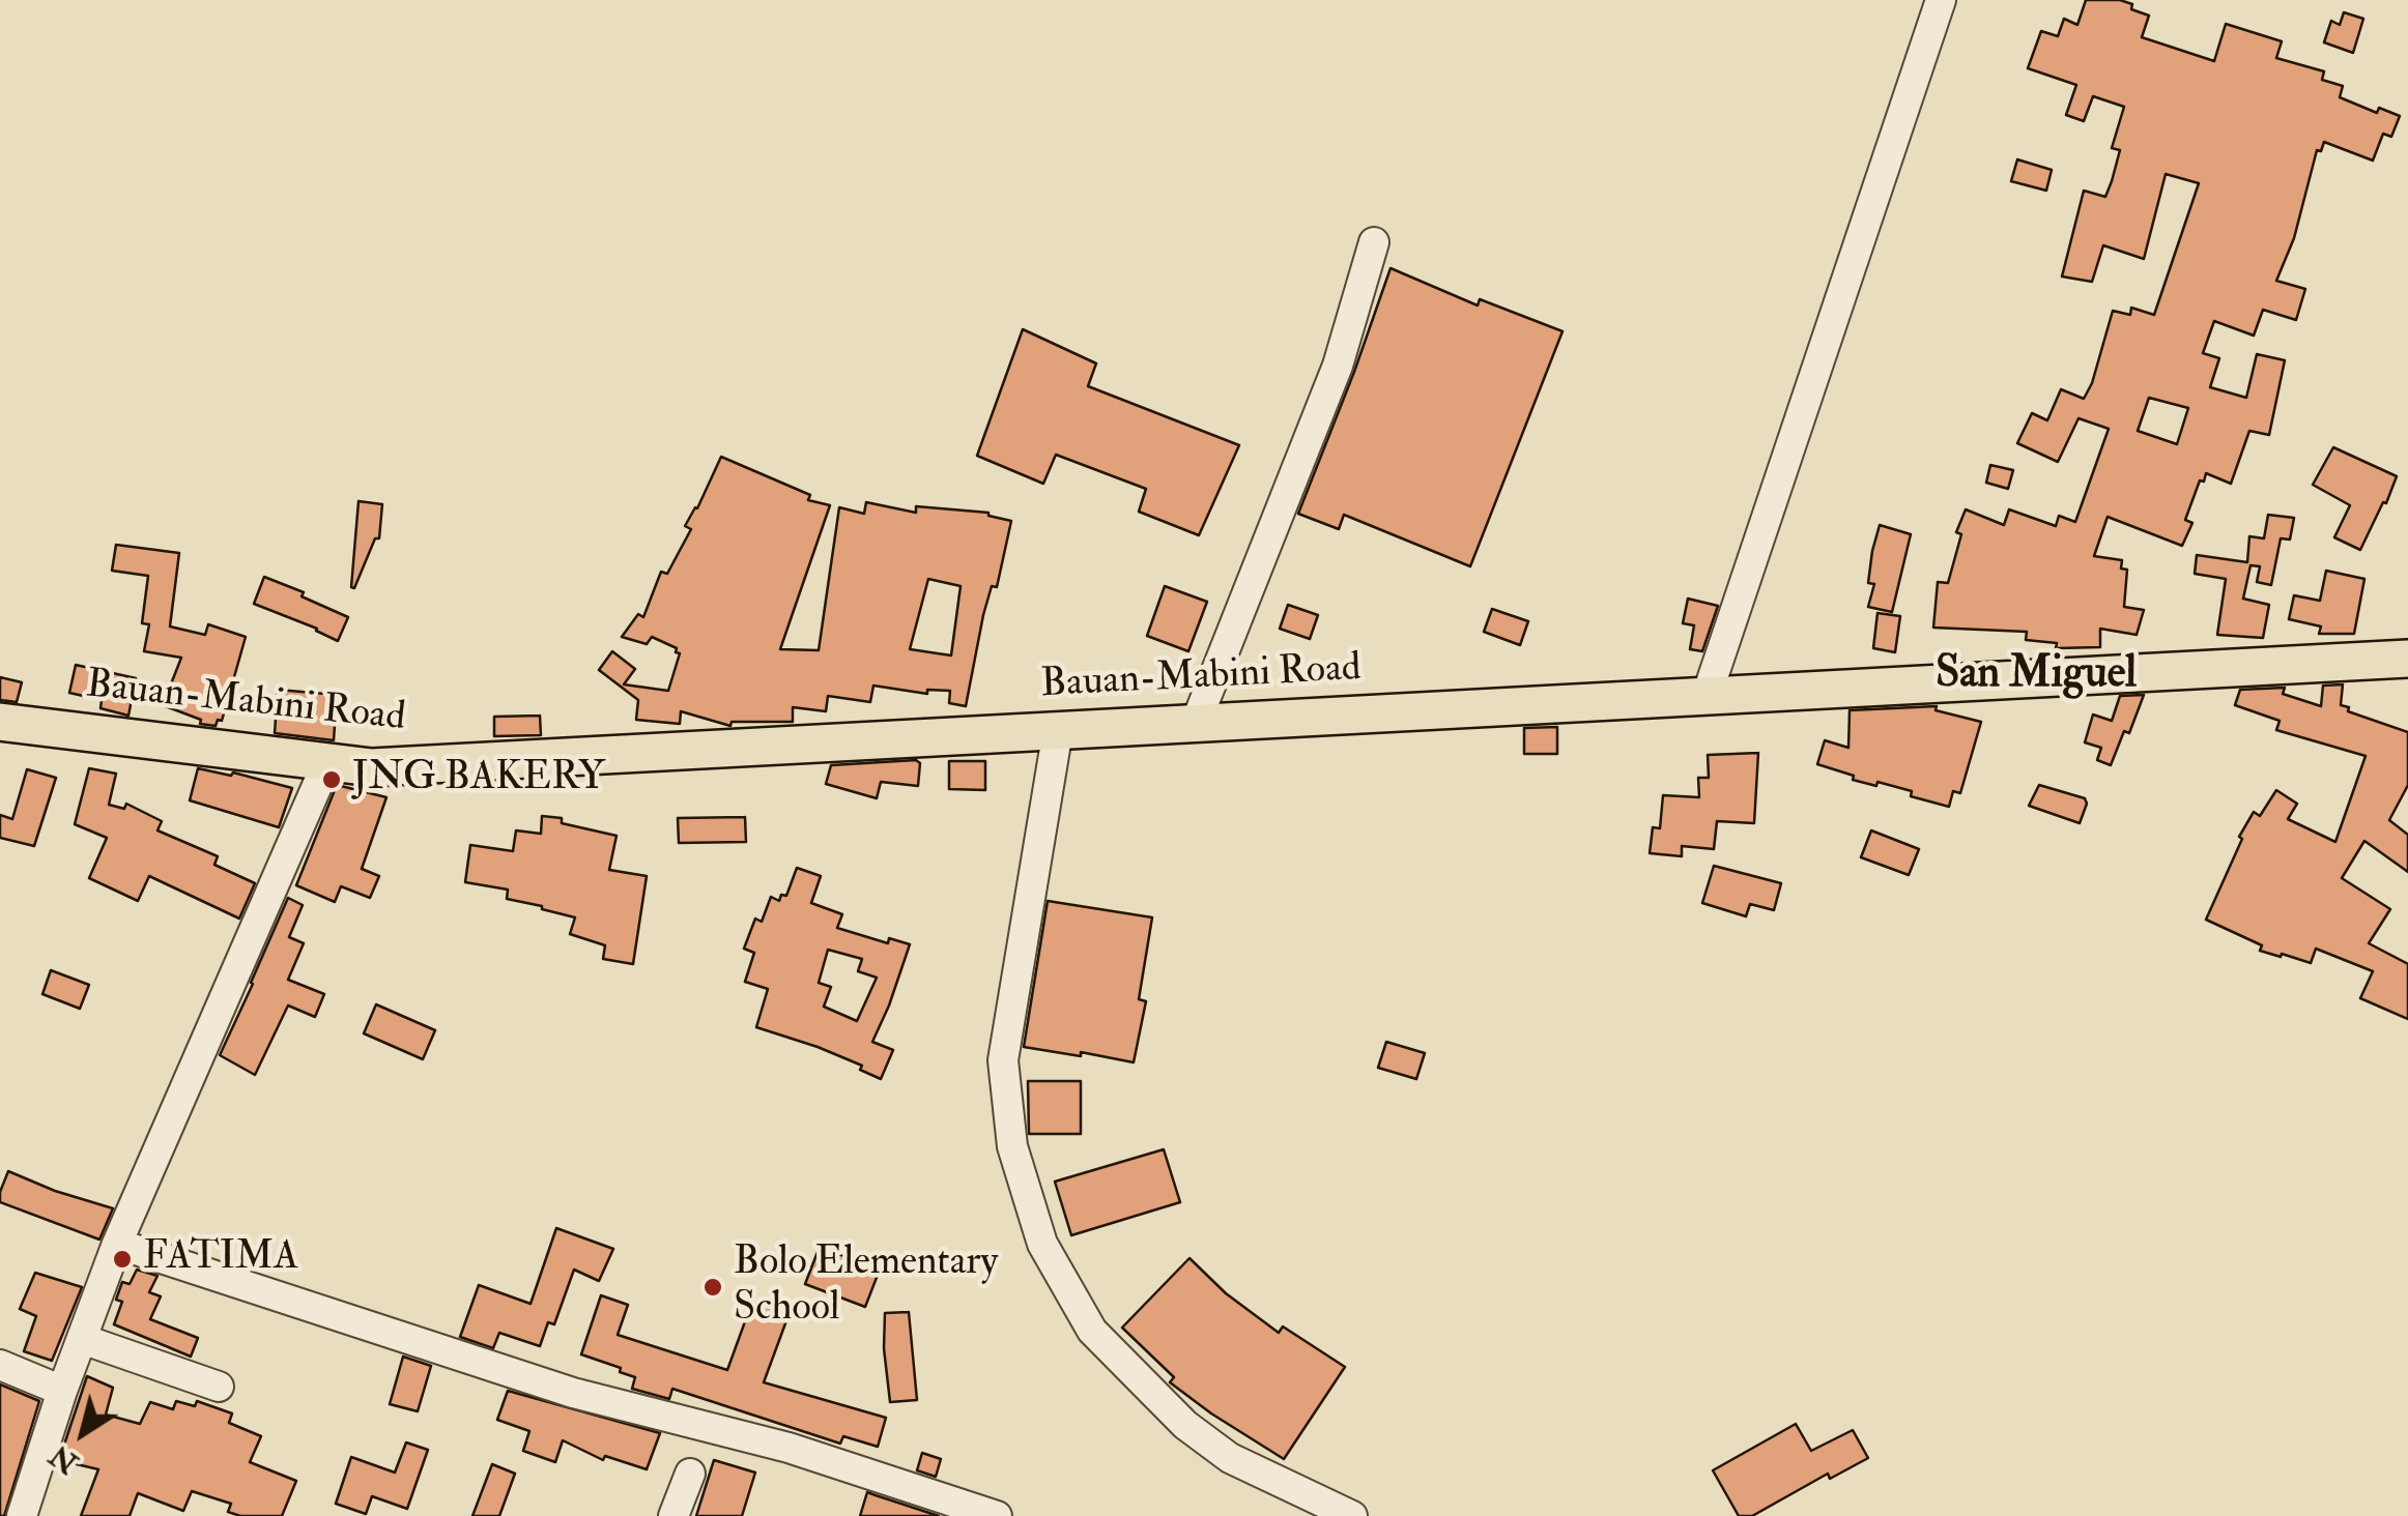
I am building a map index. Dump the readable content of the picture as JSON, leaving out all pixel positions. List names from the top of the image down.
{
  "streets": {
    "main road": ["Bauan-Mabini Road"]
  },
  "districts": ["San Miguel"],
  "places": ["JNG BAKERY", "FATIMA", "Bolo Elementary School"],
  "north": "bottom left"
}
